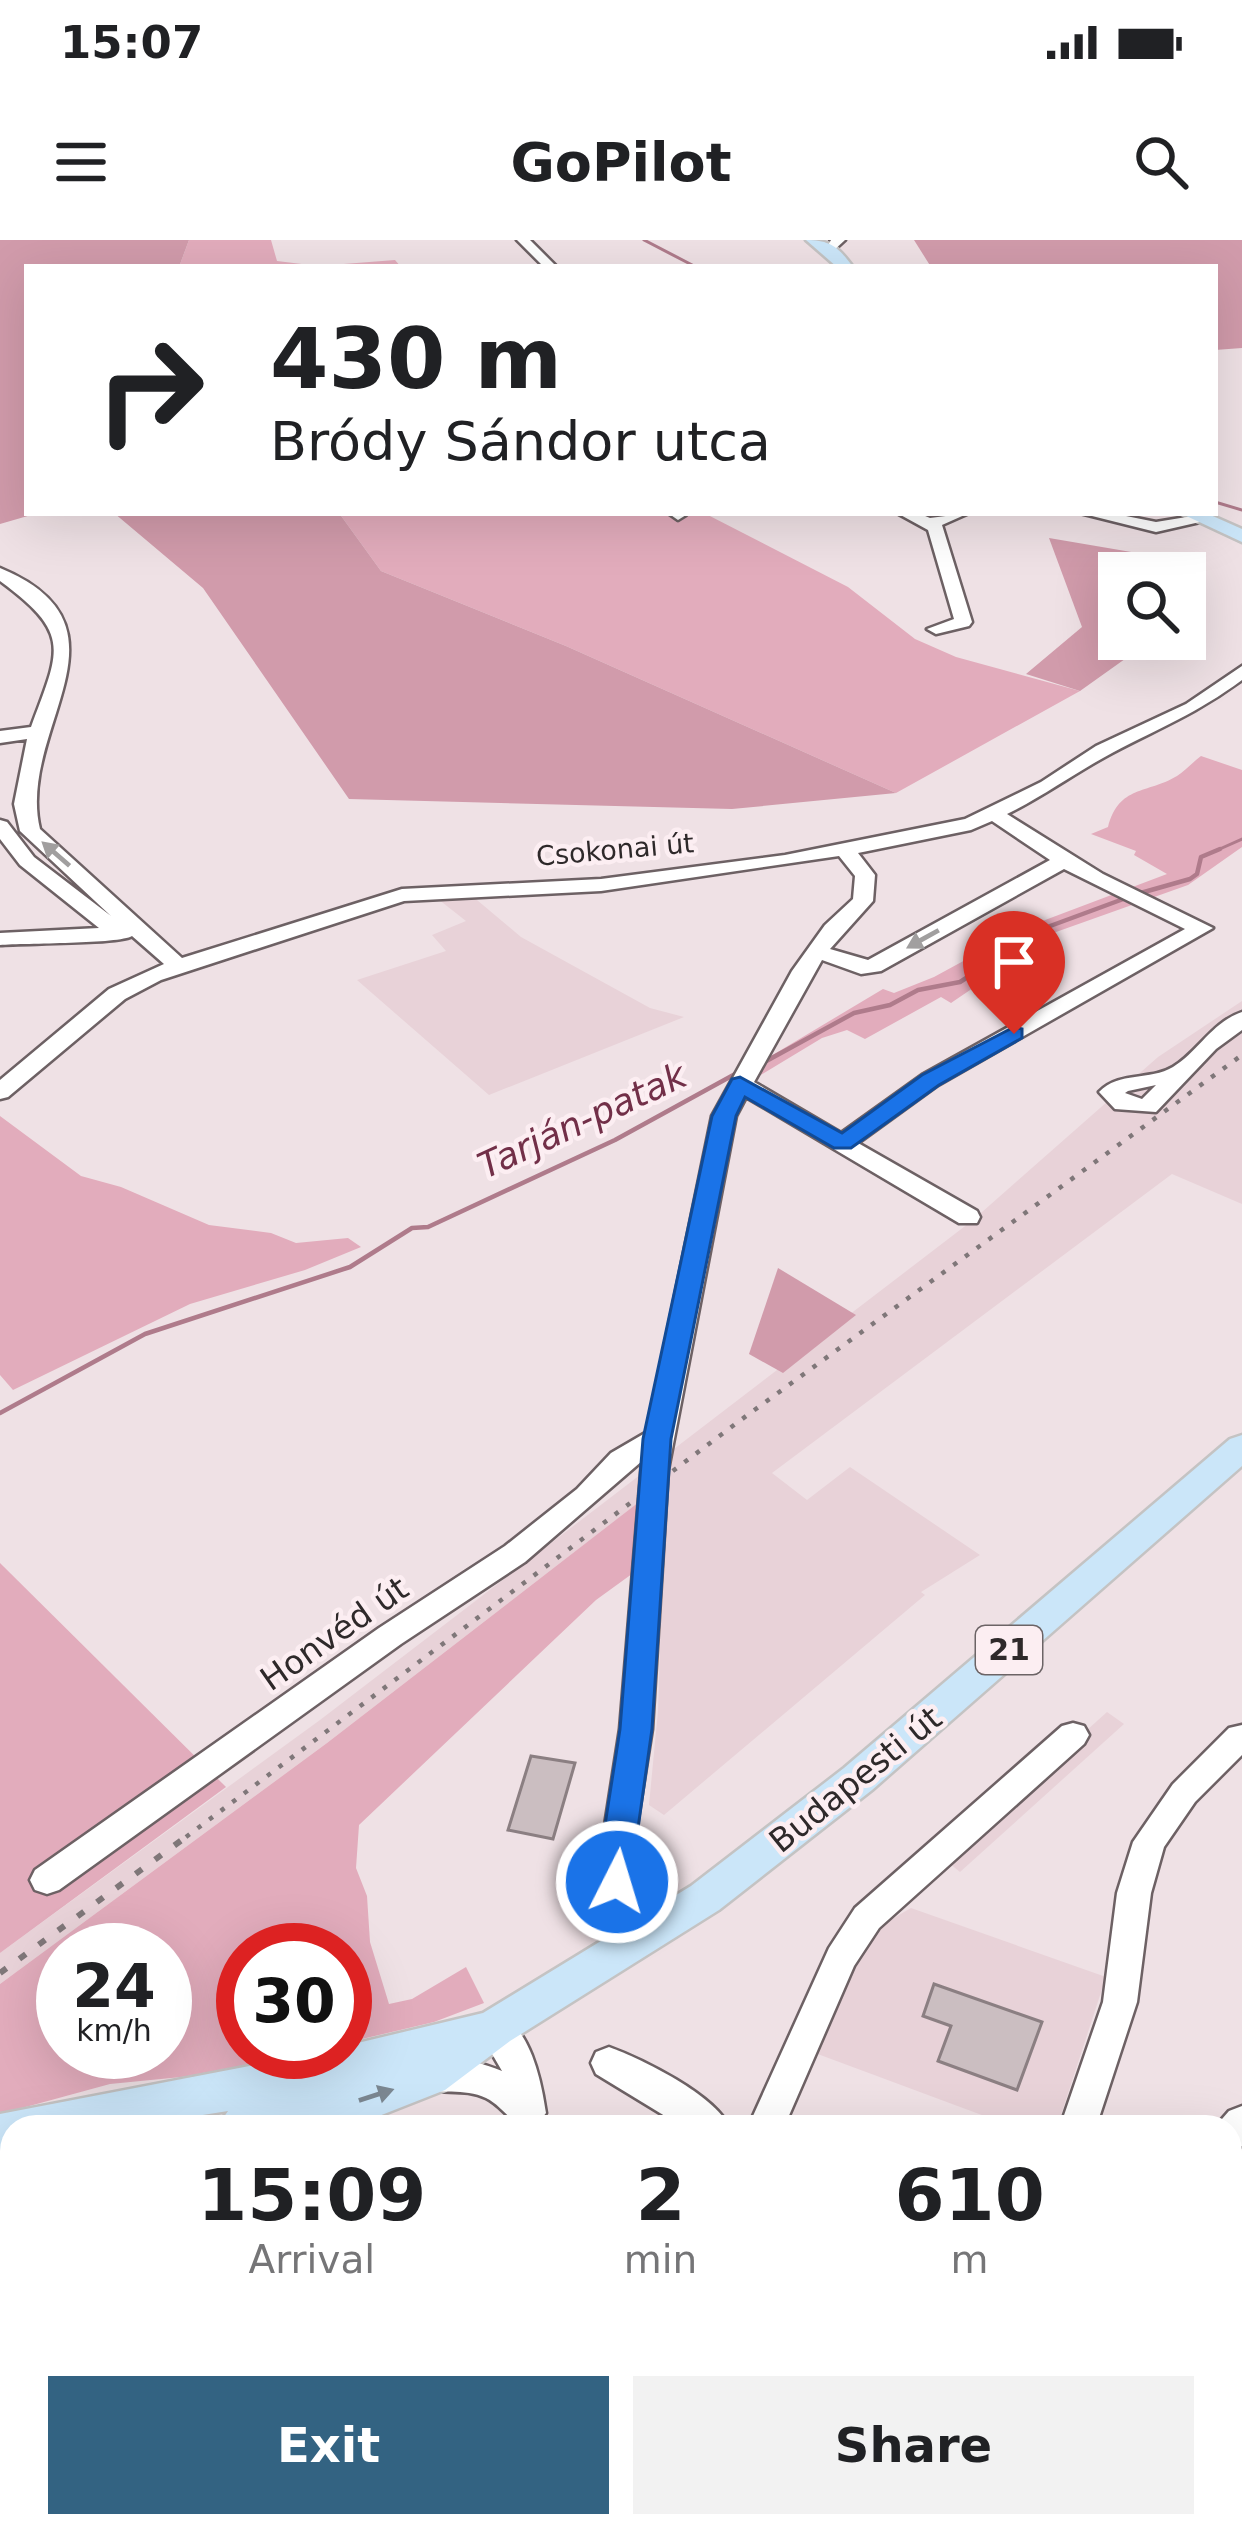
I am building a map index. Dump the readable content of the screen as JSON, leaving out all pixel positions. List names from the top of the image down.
{
  "streets": {
    "main road": ["21", "Budapesti út"],
    "street": ["Csokonai út", "Honvéd út"]
  },
  "crossings": [
    ["21", "Budapesti út"]
  ],
  "water": ["Tarján-patak"],
  "page": {
    "status": "15:07",
    "header": "GoPilot",
    "turn": ["430 m", "Bródy Sándor utca"],
    "speed": "24 km/h",
    "limit": "30",
    "eta": [
      "15:09",
      "Arrival",
      "2",
      "min",
      "610",
      "m"
    ],
    "buttons": ["Exit", "Share"]
  }
}
